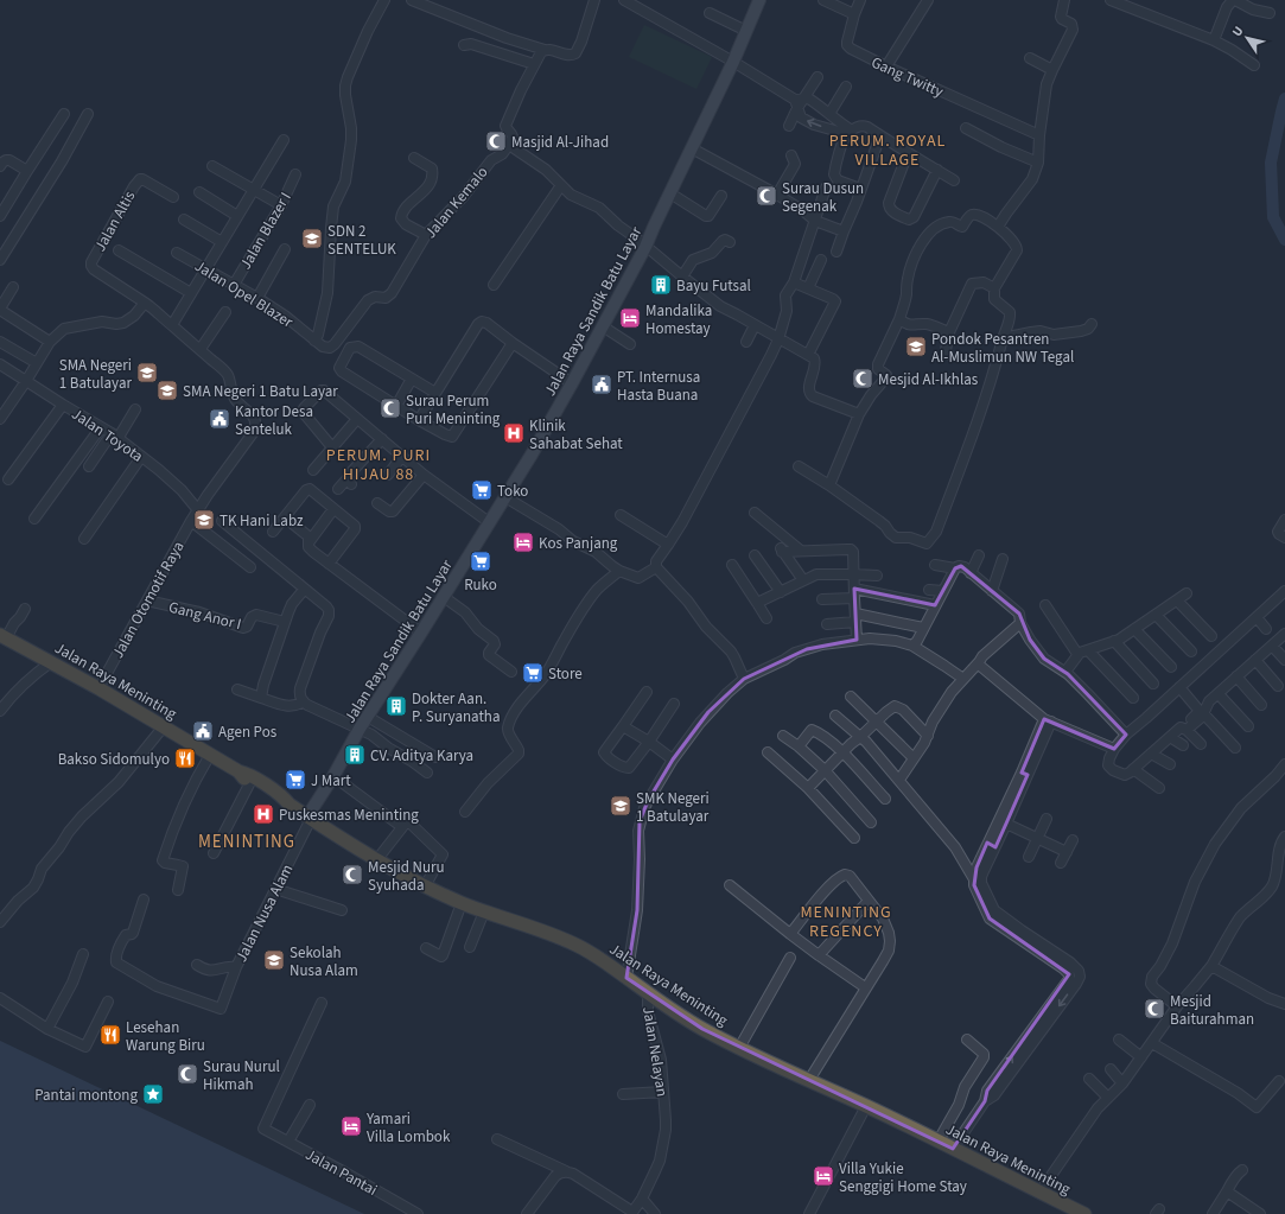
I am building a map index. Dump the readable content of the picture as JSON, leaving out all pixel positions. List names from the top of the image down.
{
  "streets": {
    "highway": ["Jalan Raya Meninting"],
    "main road": ["Jalan Raya Sandik Batu Layar"],
    "street": [
      "Gang Twitty",
      "Jalan Kemalo",
      "Jalan Altis",
      "Jalan Blazer I",
      "Jalan Opel Blazer",
      "Jalan Toyota",
      "Jalan Otomotif Raya",
      "Gang Anor I",
      "Jalan Nusa Alam",
      "Jalan Nelayan",
      "Jalan Pantai"
    ]
  },
  "crossings": [
    ["Jalan Kemalo", "Jalan Opel Blazer"],
    ["Jalan Blazer I", "Jalan Opel Blazer"],
    ["Jalan Raya Sandik Batu Layar", "Jalan Raya Meninting"],
    ["Jalan Raya Sandik Batu Layar", "Jalan Nusa Alam"],
    ["Jalan Toyota", "Jalan Otomotif Raya"],
    ["Jalan Otomotif Raya", "Gang Anor I"],
    ["Jalan Otomotif Raya", "Jalan Raya Meninting"],
    ["Jalan Raya Meninting", "Jalan Nusa Alam"],
    ["Jalan Raya Meninting", "Jalan Nelayan"]
  ],
  "districts": [
    "PERUM. ROYAL VILLAGE",
    "PERUM. PURI HIJAU 88",
    "MENINTING",
    "MENINTING REGENCY"
  ],
  "places": {
    "mosque": [
      "Masjid Al-Jihad",
      "Surau Dusun Segenak",
      "Mesjid Al-Ikhlas",
      "Surau Perum Puri Meninting",
      "Mesjid Nuru Syuhada",
      "Mesjid Baiturahman",
      "Surau Nurul Hikmah"
    ],
    "school or university": [
      "SDN 2 SENTELUK",
      "Pondok Pesantren Al-Muslimun NW Tegal",
      "SMA Negeri 1 Batulayar",
      "SMA Negeri 1 Batu Layar",
      "TK Hani Labz",
      "SMK Negeri 1 Batulayar",
      "Sekolah Nusa Alam"
    ],
    "building": ["Bayu Futsal", "Dokter Aan. P. Suryanatha", "CV. Aditya Karya"],
    "hotel": [
      "Mandalika Homestay",
      "Kos Panjang",
      "Yamari Villa Lombok",
      "Villa Yukie Senggigi Home Stay"
    ],
    "public building": ["PT. Internusa Hasta Buana", "Kantor Desa Senteluk", "Agen Pos"],
    "hospital": ["Klinik Sahabat Sehat", "Puskesmas Meninting"],
    "supermarket": [
      "Toko",
      "Ruko",
      "Store",
      "J Mart"
    ],
    "restaurant": ["Bakso Sidomulyo", "Lesehan Warung Biru"],
    "place": ["Pantai montong"]
  },
  "north": "top left"
}
